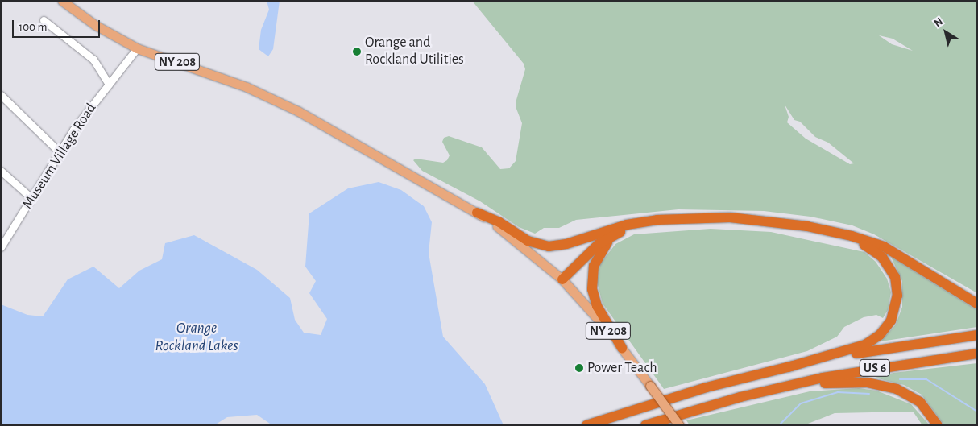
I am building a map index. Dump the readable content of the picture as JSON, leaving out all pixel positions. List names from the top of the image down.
{
  "streets": {
    "highway": ["US 6"],
    "main road": ["NY 208"],
    "street": ["Museum Village Road"]
  },
  "crossings": [
    ["NY 208", "Museum Village Road"]
  ],
  "water": ["Orange Rockland Lakes"],
  "places": ["Orange and Rockland Utilities", "Power Teach"],
  "scale_bar": "100 m",
  "north": "top left"
}
